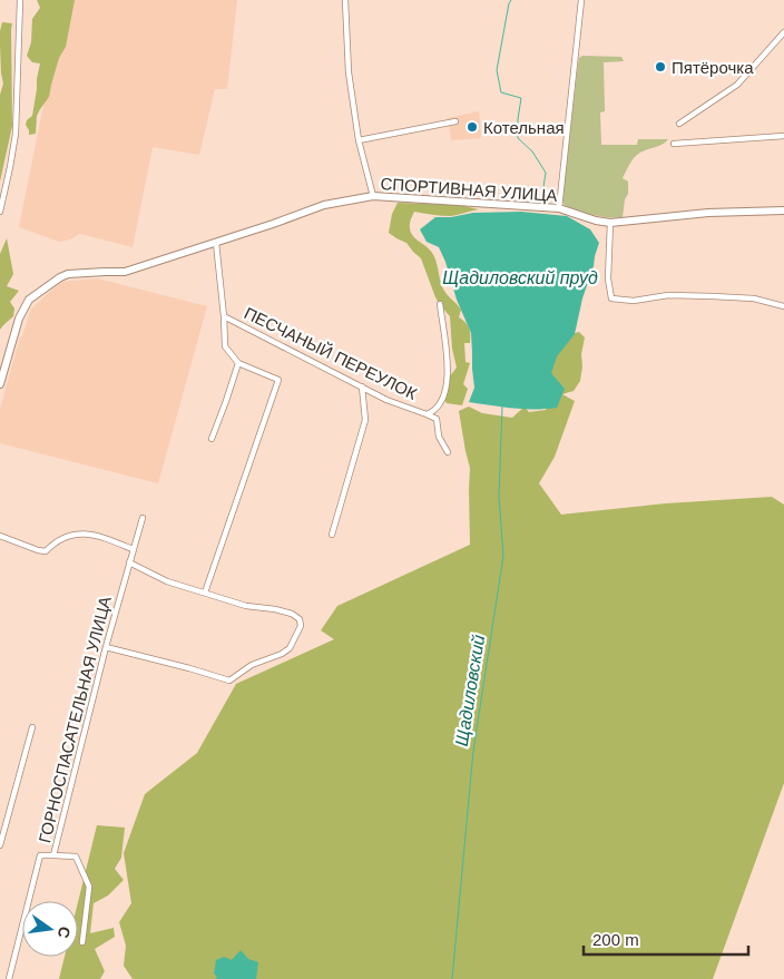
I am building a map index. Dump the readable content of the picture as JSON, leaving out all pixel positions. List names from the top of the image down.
{
  "streets": {
    "street": ["СПОРТИВНАЯ УЛИЦА", "ПЕСЧАНЫЙ ПЕРЕУЛОК", "ГОРНОСПАСАТЕЛЬНАЯ УЛИЦА"]
  },
  "water": ["Щадиловский пруд", "Щадиловский"],
  "places": ["Пятёрочка", "Котельная"],
  "scale_bar": "200 m",
  "north": "right"
}
